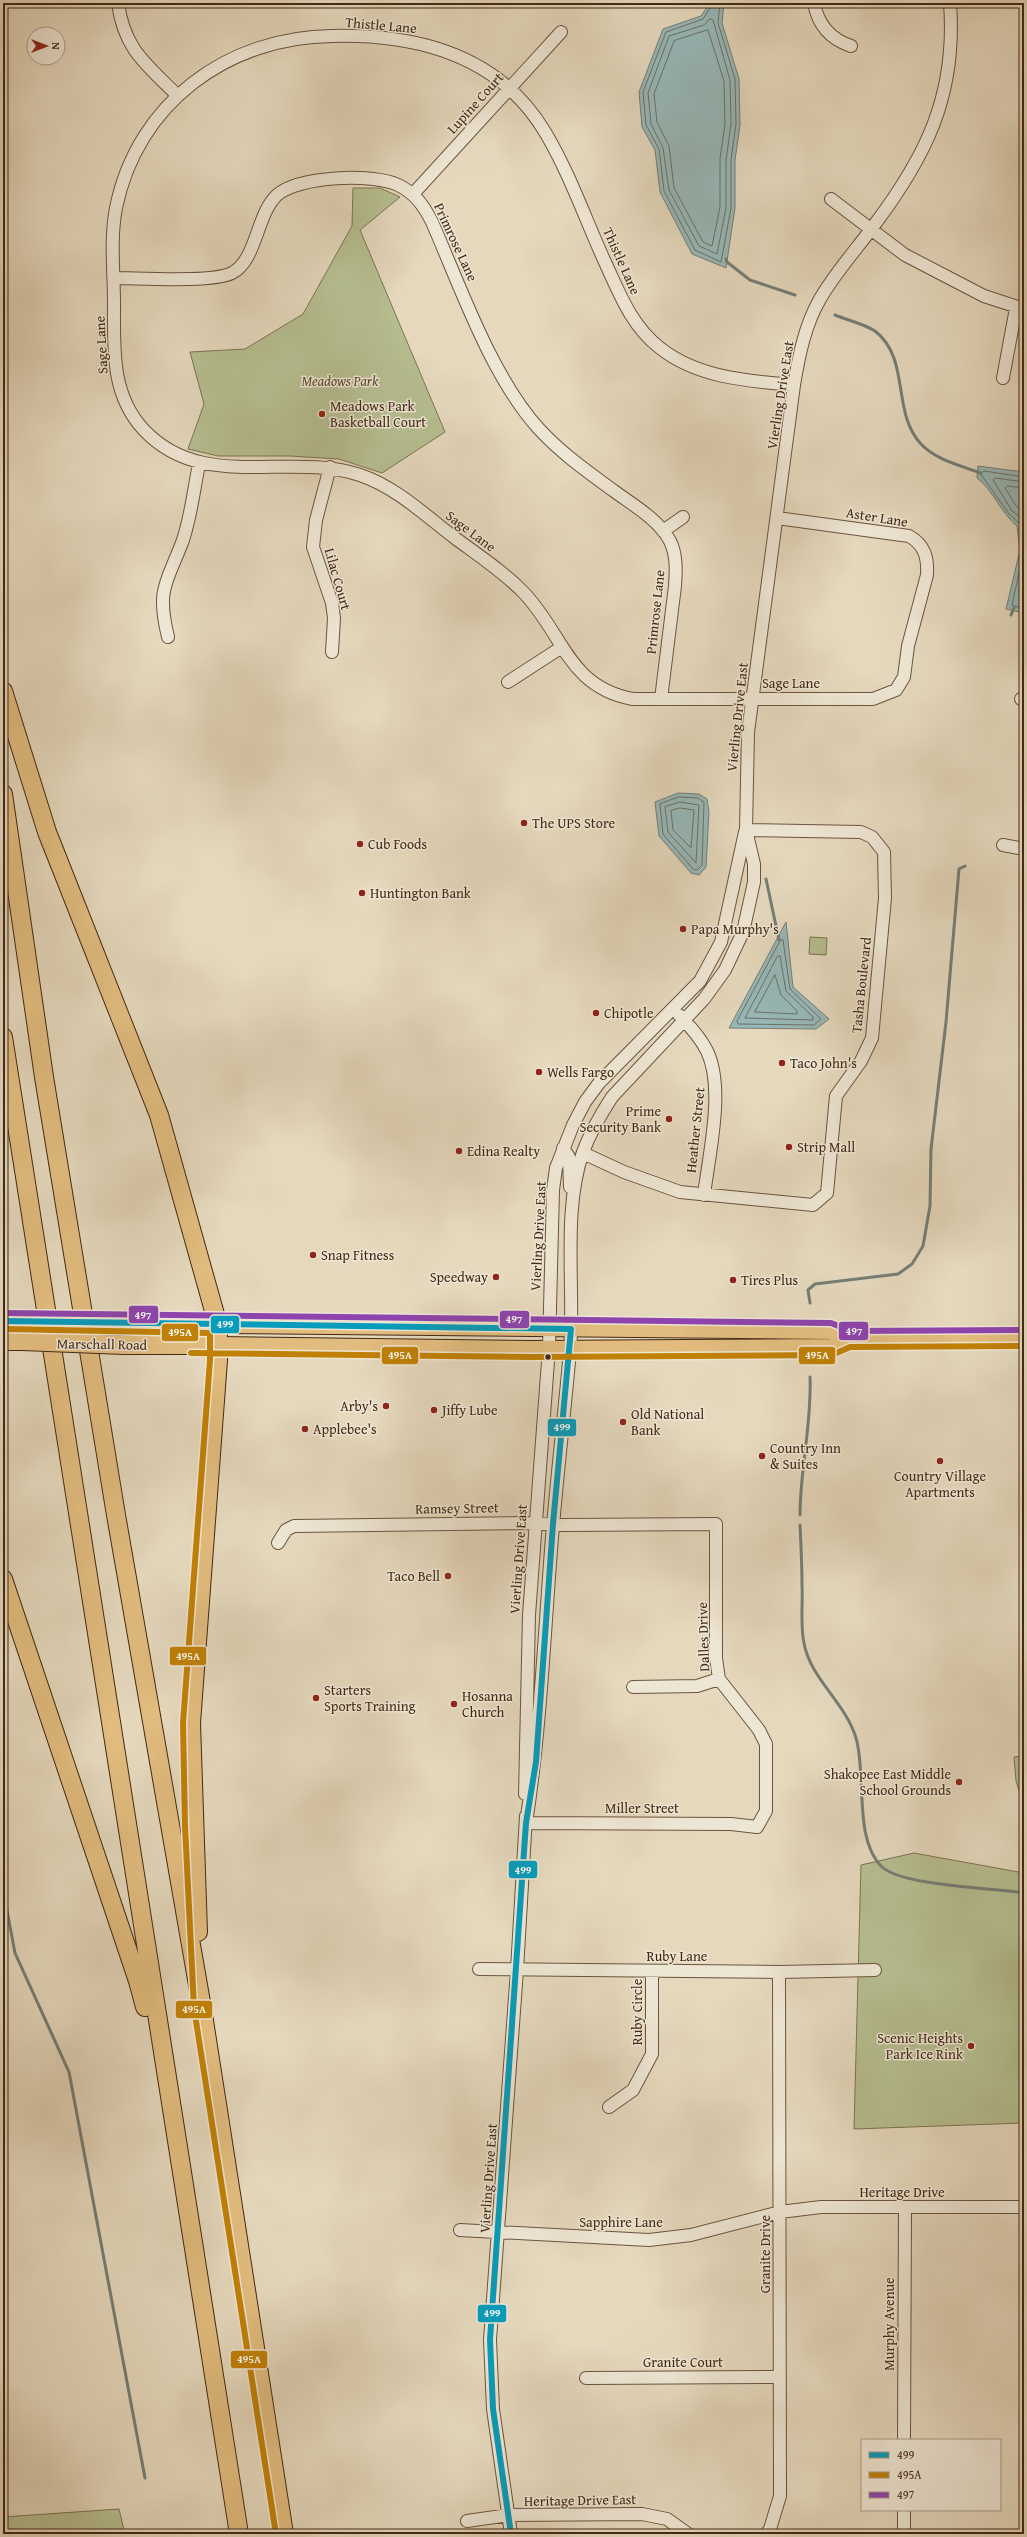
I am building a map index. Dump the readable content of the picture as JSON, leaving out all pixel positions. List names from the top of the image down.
{
  "streets": {
    "highway": ["Marschall Road"],
    "street": [
      "Thistle Lane",
      "Lupine Court",
      "Primrose Lane",
      "Sage Lane",
      "Vierling Drive East",
      "Aster Lane",
      "Lilac Court",
      "Tasha Boulevard",
      "Heather Street",
      "Ramsey Street",
      "Dalles Drive",
      "Miller Street",
      "Ruby Lane",
      "Ruby Circle",
      "Heritage Drive",
      "Sapphire Lane",
      "Granite Drive",
      "Murphy Avenue",
      "Granite Court",
      "Heritage Drive East"
    ]
  },
  "crossings": [
    ["Thistle Lane", "Lupine Court"],
    ["Thistle Lane", "Primrose Lane"],
    ["Thistle Lane", "Sage Lane"],
    ["Thistle Lane", "Vierling Drive East"],
    ["Lupine Court", "Primrose Lane"],
    ["Primrose Lane", "Sage Lane"],
    ["Sage Lane", "Vierling Drive East"],
    ["Sage Lane", "Aster Lane"],
    ["Sage Lane", "Lilac Court"],
    ["Vierling Drive East", "Aster Lane"],
    ["Vierling Drive East", "Tasha Boulevard"],
    ["Vierling Drive East", "Heather Street"],
    ["Vierling Drive East", "Marschall Road"],
    ["Vierling Drive East", "Ramsey Street"],
    ["Vierling Drive East", "Miller Street"],
    ["Vierling Drive East", "Ruby Lane"],
    ["Vierling Drive East", "Sapphire Lane"],
    ["Vierling Drive East", "Heritage Drive East"],
    ["Tasha Boulevard", "Heather Street"],
    ["Ramsey Street", "Dalles Drive"],
    ["Dalles Drive", "Miller Street"],
    ["Ruby Lane", "Ruby Circle"],
    ["Ruby Lane", "Granite Drive"],
    ["Heritage Drive", "Sapphire Lane"],
    ["Heritage Drive", "Granite Drive"],
    ["Heritage Drive", "Murphy Avenue"],
    ["Sapphire Lane", "Granite Drive"],
    ["Granite Drive", "Granite Court"]
  ],
  "parks": ["Meadows Park"],
  "places": [
    "Meadows Park Basketball Court",
    "The UPS Store",
    "Cub Foods",
    "Huntington Bank",
    "Papa Murphy's",
    "Chipotle",
    "Taco John's",
    "Wells Fargo",
    "Prime Security Bank",
    "Strip Mall",
    "Edina Realty",
    "Snap Fitness",
    "Speedway",
    "Tires Plus",
    "Arby's",
    "Jiffy Lube",
    "Old National Bank",
    "Applebee's",
    "Country Inn & Suites",
    "Country Village Apartments",
    "Taco Bell",
    "Starters Sports Training",
    "Hosanna Church",
    "Shakopee East Middle School Grounds",
    "Scenic Heights Park Ice Rink"
  ],
  "lines": ["transit line 497", "transit line 499", "transit line 495A"],
  "legend": ["499", "495A", "497"],
  "north": "right"
}
